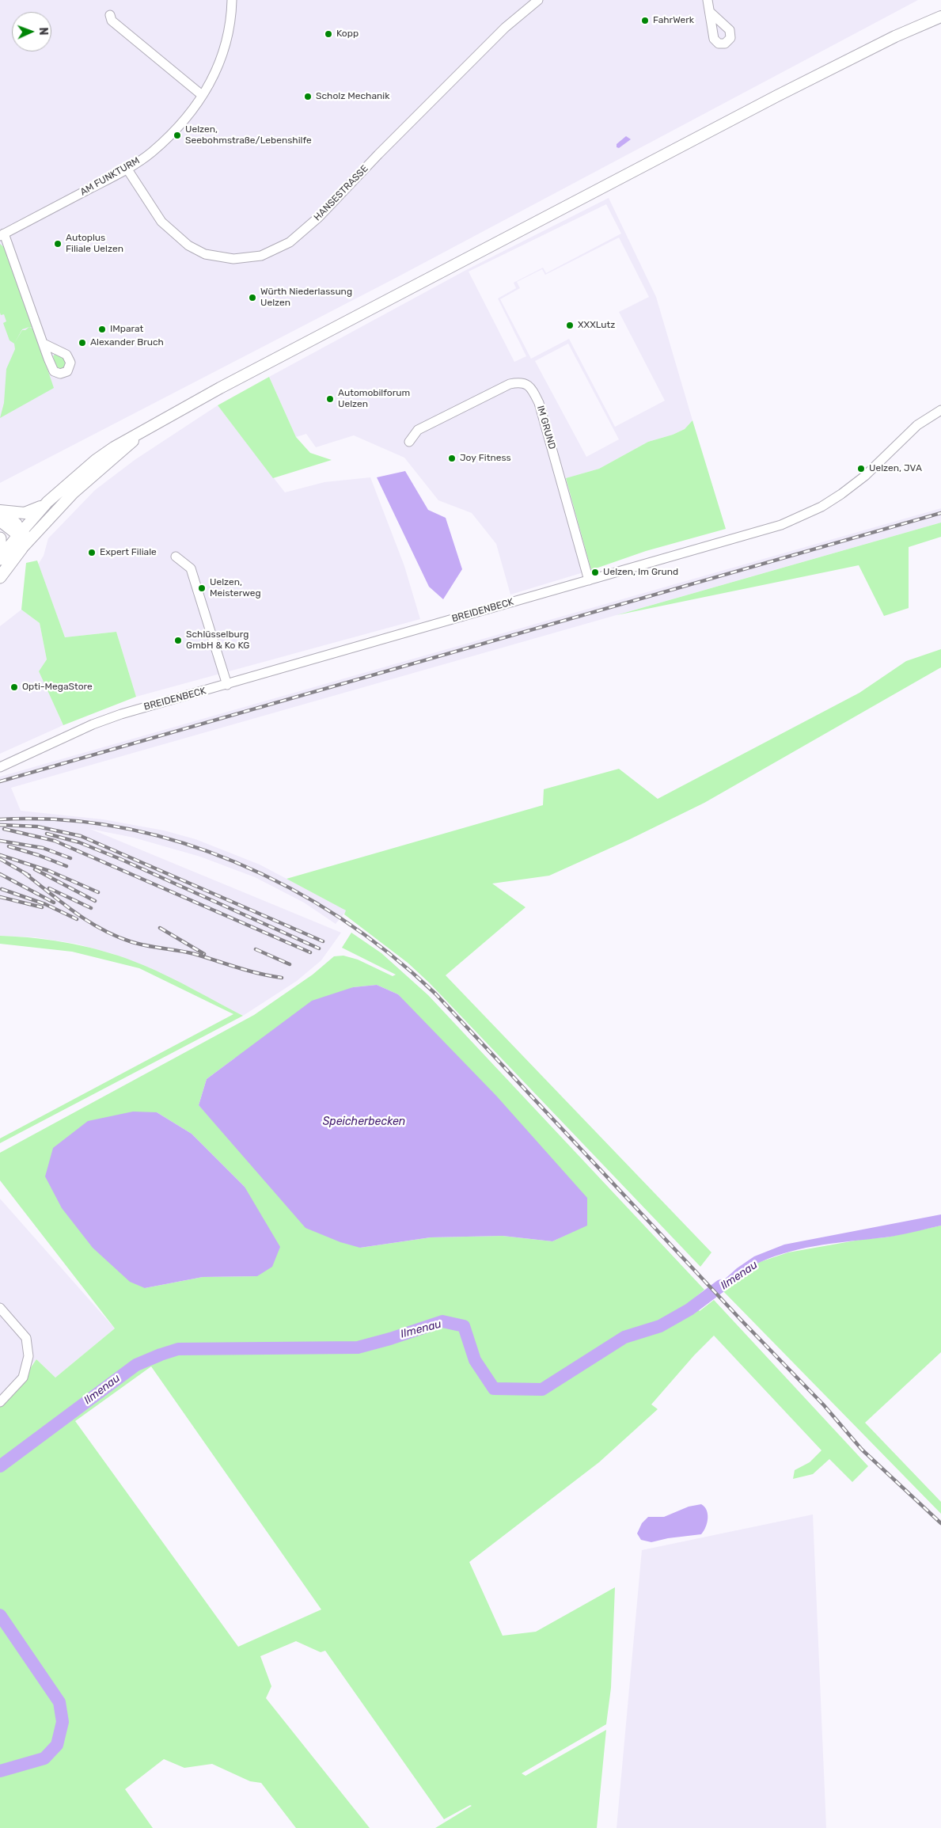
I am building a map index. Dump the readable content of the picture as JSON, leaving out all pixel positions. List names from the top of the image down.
{
  "streets": {
    "street": [
      "AM FUNKTURM",
      "HANSESTRASSE",
      "IM GRUND",
      "BREIDENBECK"
    ]
  },
  "crossings": [
    ["AM FUNKTURM", "HANSESTRASSE"],
    ["IM GRUND", "BREIDENBECK"]
  ],
  "water": ["Speicherbecken", "Ilmenau"],
  "places": [
    "FahrWerk",
    "Kopp",
    "Scholz Mechanik",
    "Uelzen, Seebohmstraße/Lebenshilfe",
    "Autoplus Filiale Uelzen",
    "Würth Niederlassung Uelzen",
    "XXXLutz",
    "IMparat",
    "Alexander Bruch",
    "Automobilforum Uelzen",
    "Joy Fitness",
    "Uelzen, JVA",
    "Expert Filiale",
    "Uelzen, Im Grund",
    "Uelzen, Meisterweg",
    "Schlüsselburg GmbH & Ko KG",
    "Opti-MegaStore"
  ],
  "north": "right"
}
